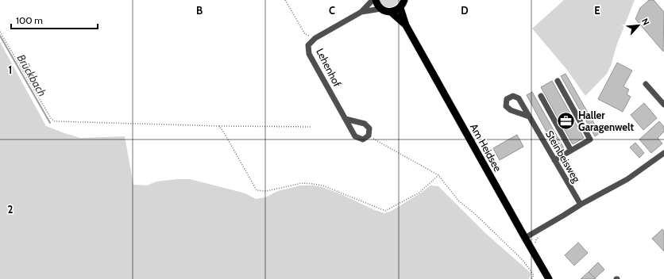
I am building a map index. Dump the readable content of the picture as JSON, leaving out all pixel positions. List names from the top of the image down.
{
  "streets": {
    "main road": ["Am Heidsee"],
    "street": ["Lehenhof", "Steinbeisweg"]
  },
  "water": ["Brückbach"],
  "places": {
    "office": ["Haller Garagenwelt"]
  },
  "scale_bar": "100 m",
  "north": "top right",
  "grid": {
    "columns": [
      "B",
      "C",
      "D",
      "E"
    ],
    "rows": ["1", "2"]
  }
}
